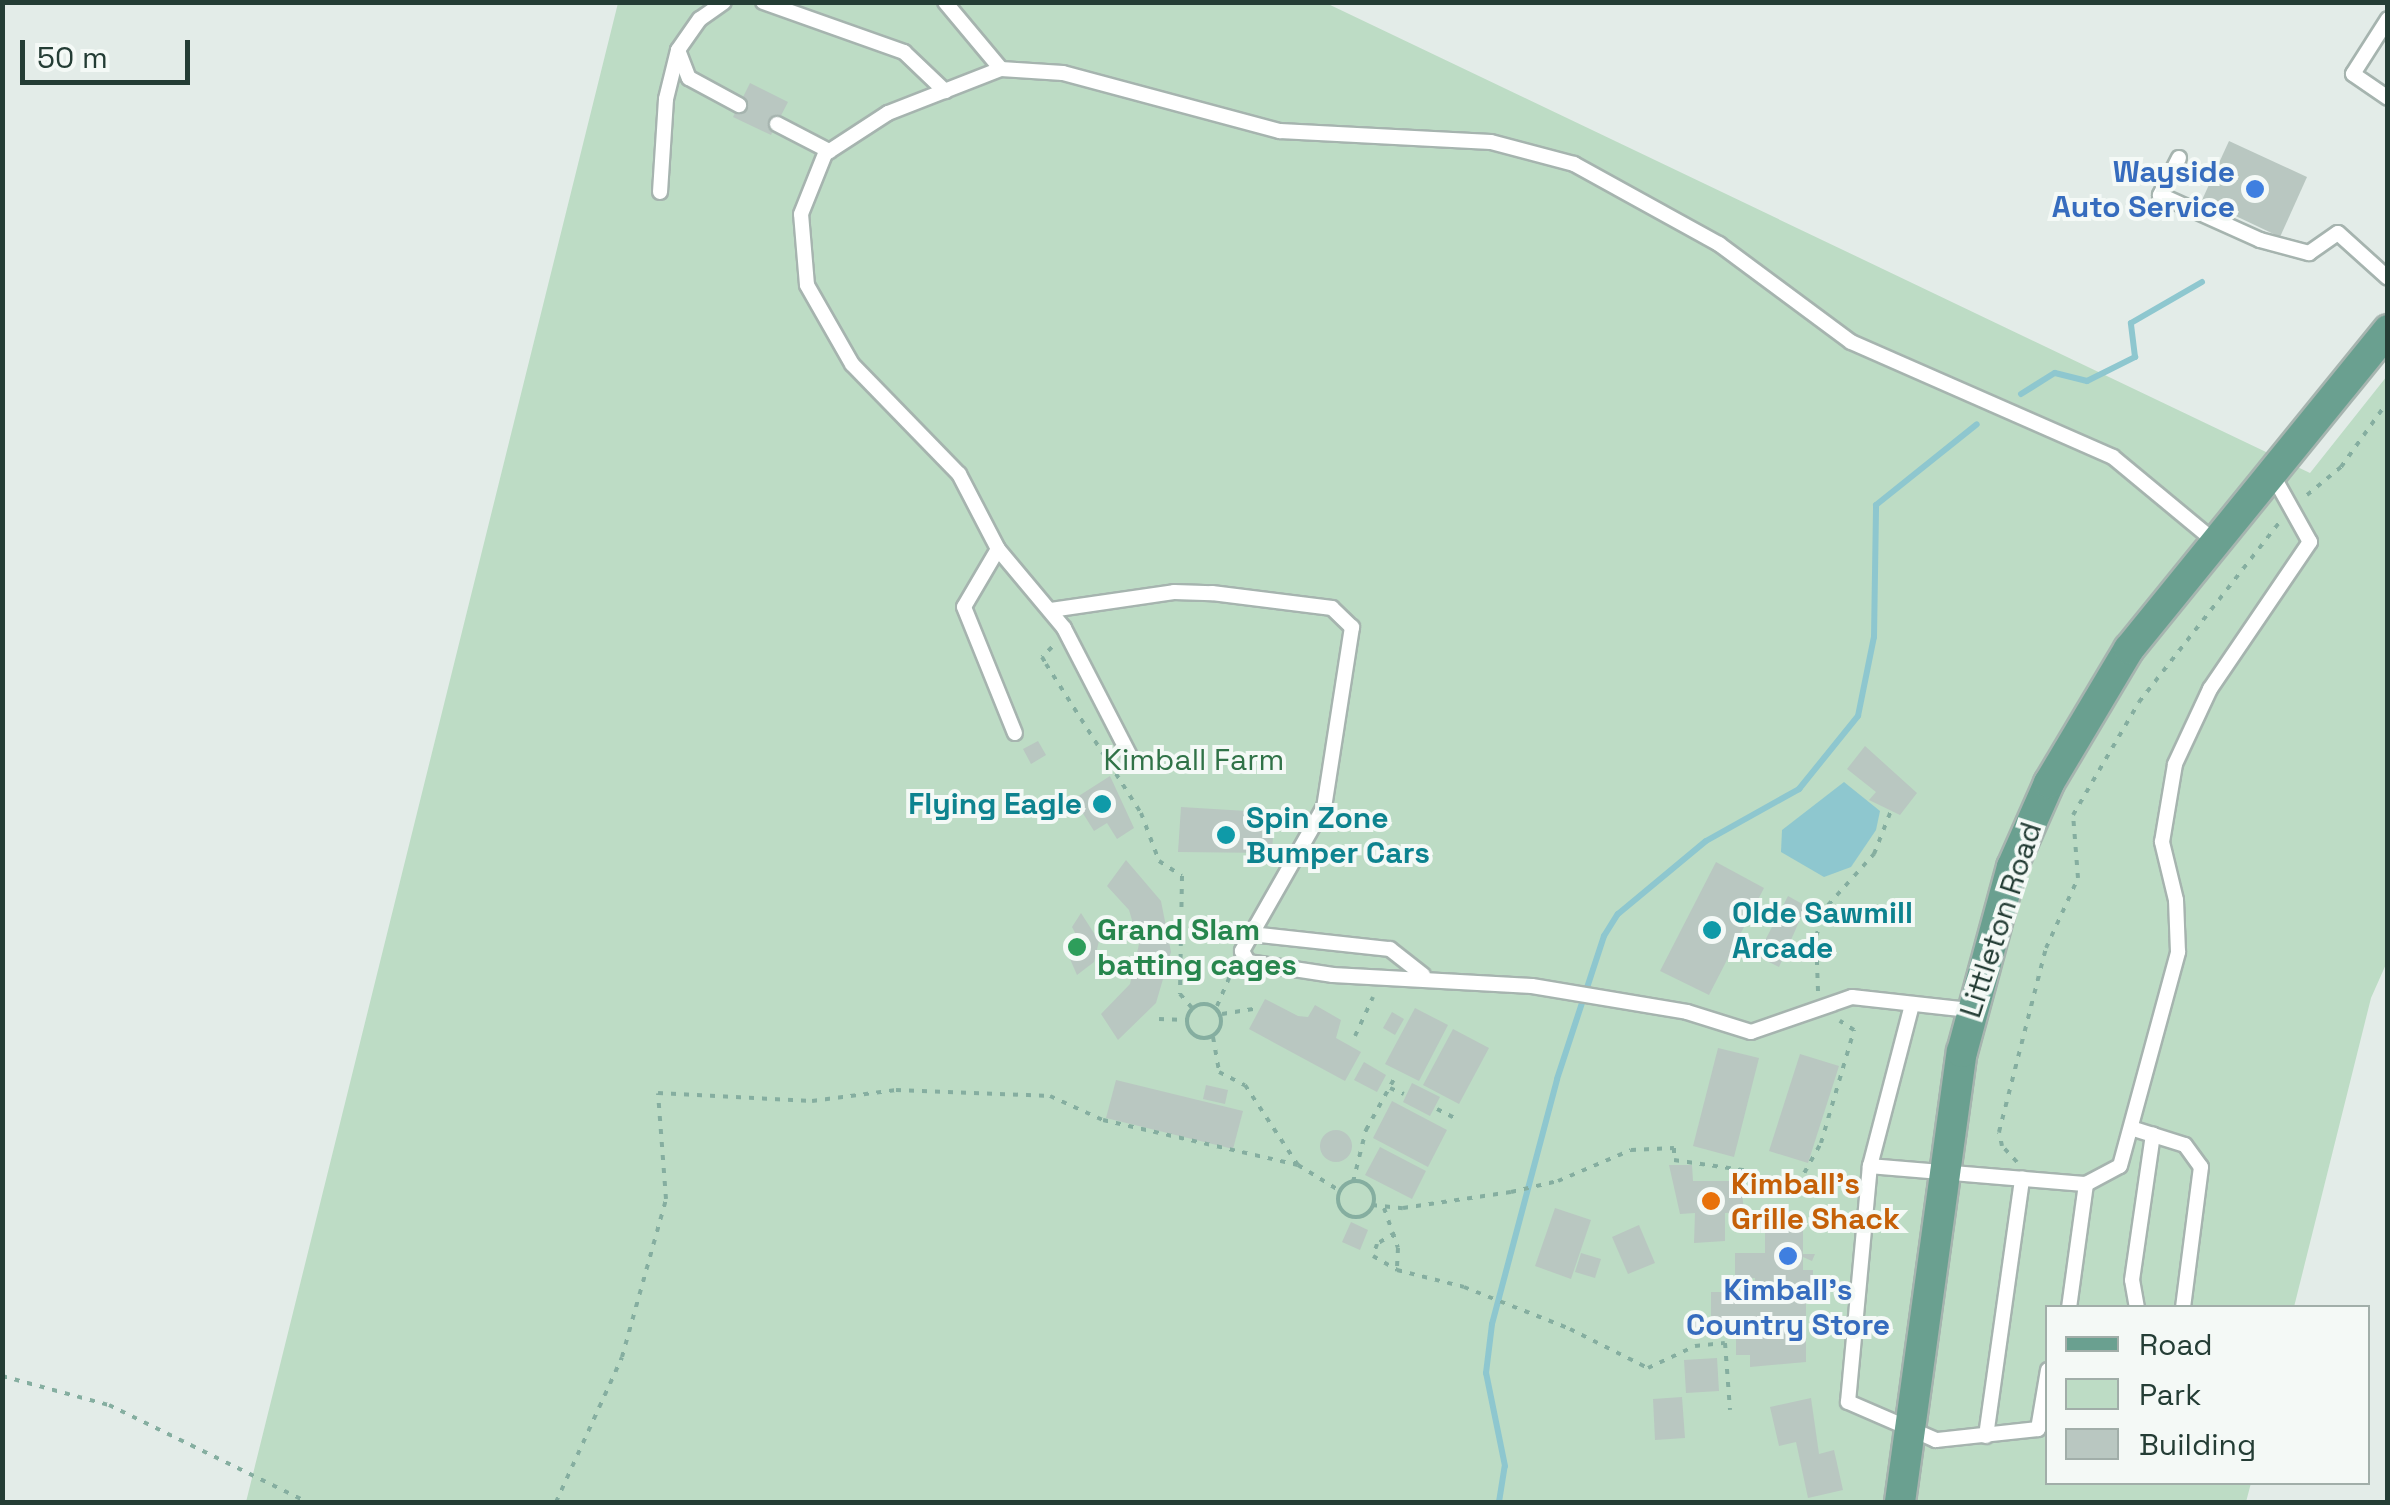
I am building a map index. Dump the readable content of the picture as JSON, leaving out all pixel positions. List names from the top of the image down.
{
  "streets": {
    "main road": ["Littleton Road"]
  },
  "parks": ["Kimball Farm"],
  "places": [
    "Wayside Auto Service",
    "Flying Eagle",
    "Spin Zone Bumper Cars",
    "Olde Sawmill Arcade",
    "Grand Slam batting cages",
    "Kimball's Grille Shack",
    "Kimball's Country Store"
  ],
  "legend": ["Road", "Park", "Building"],
  "scale_bar": "50 m"
}
